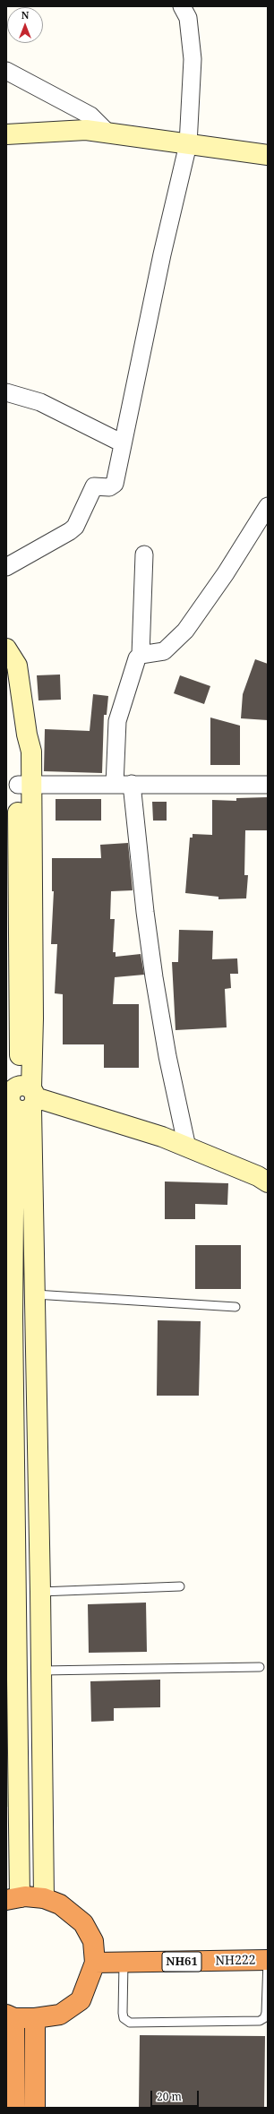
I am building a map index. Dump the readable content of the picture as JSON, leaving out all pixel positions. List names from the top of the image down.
{
  "streets": {
    "highway": ["NH222", "NH61"]
  },
  "scale_bar": "20 m",
  "north": "top"
}
